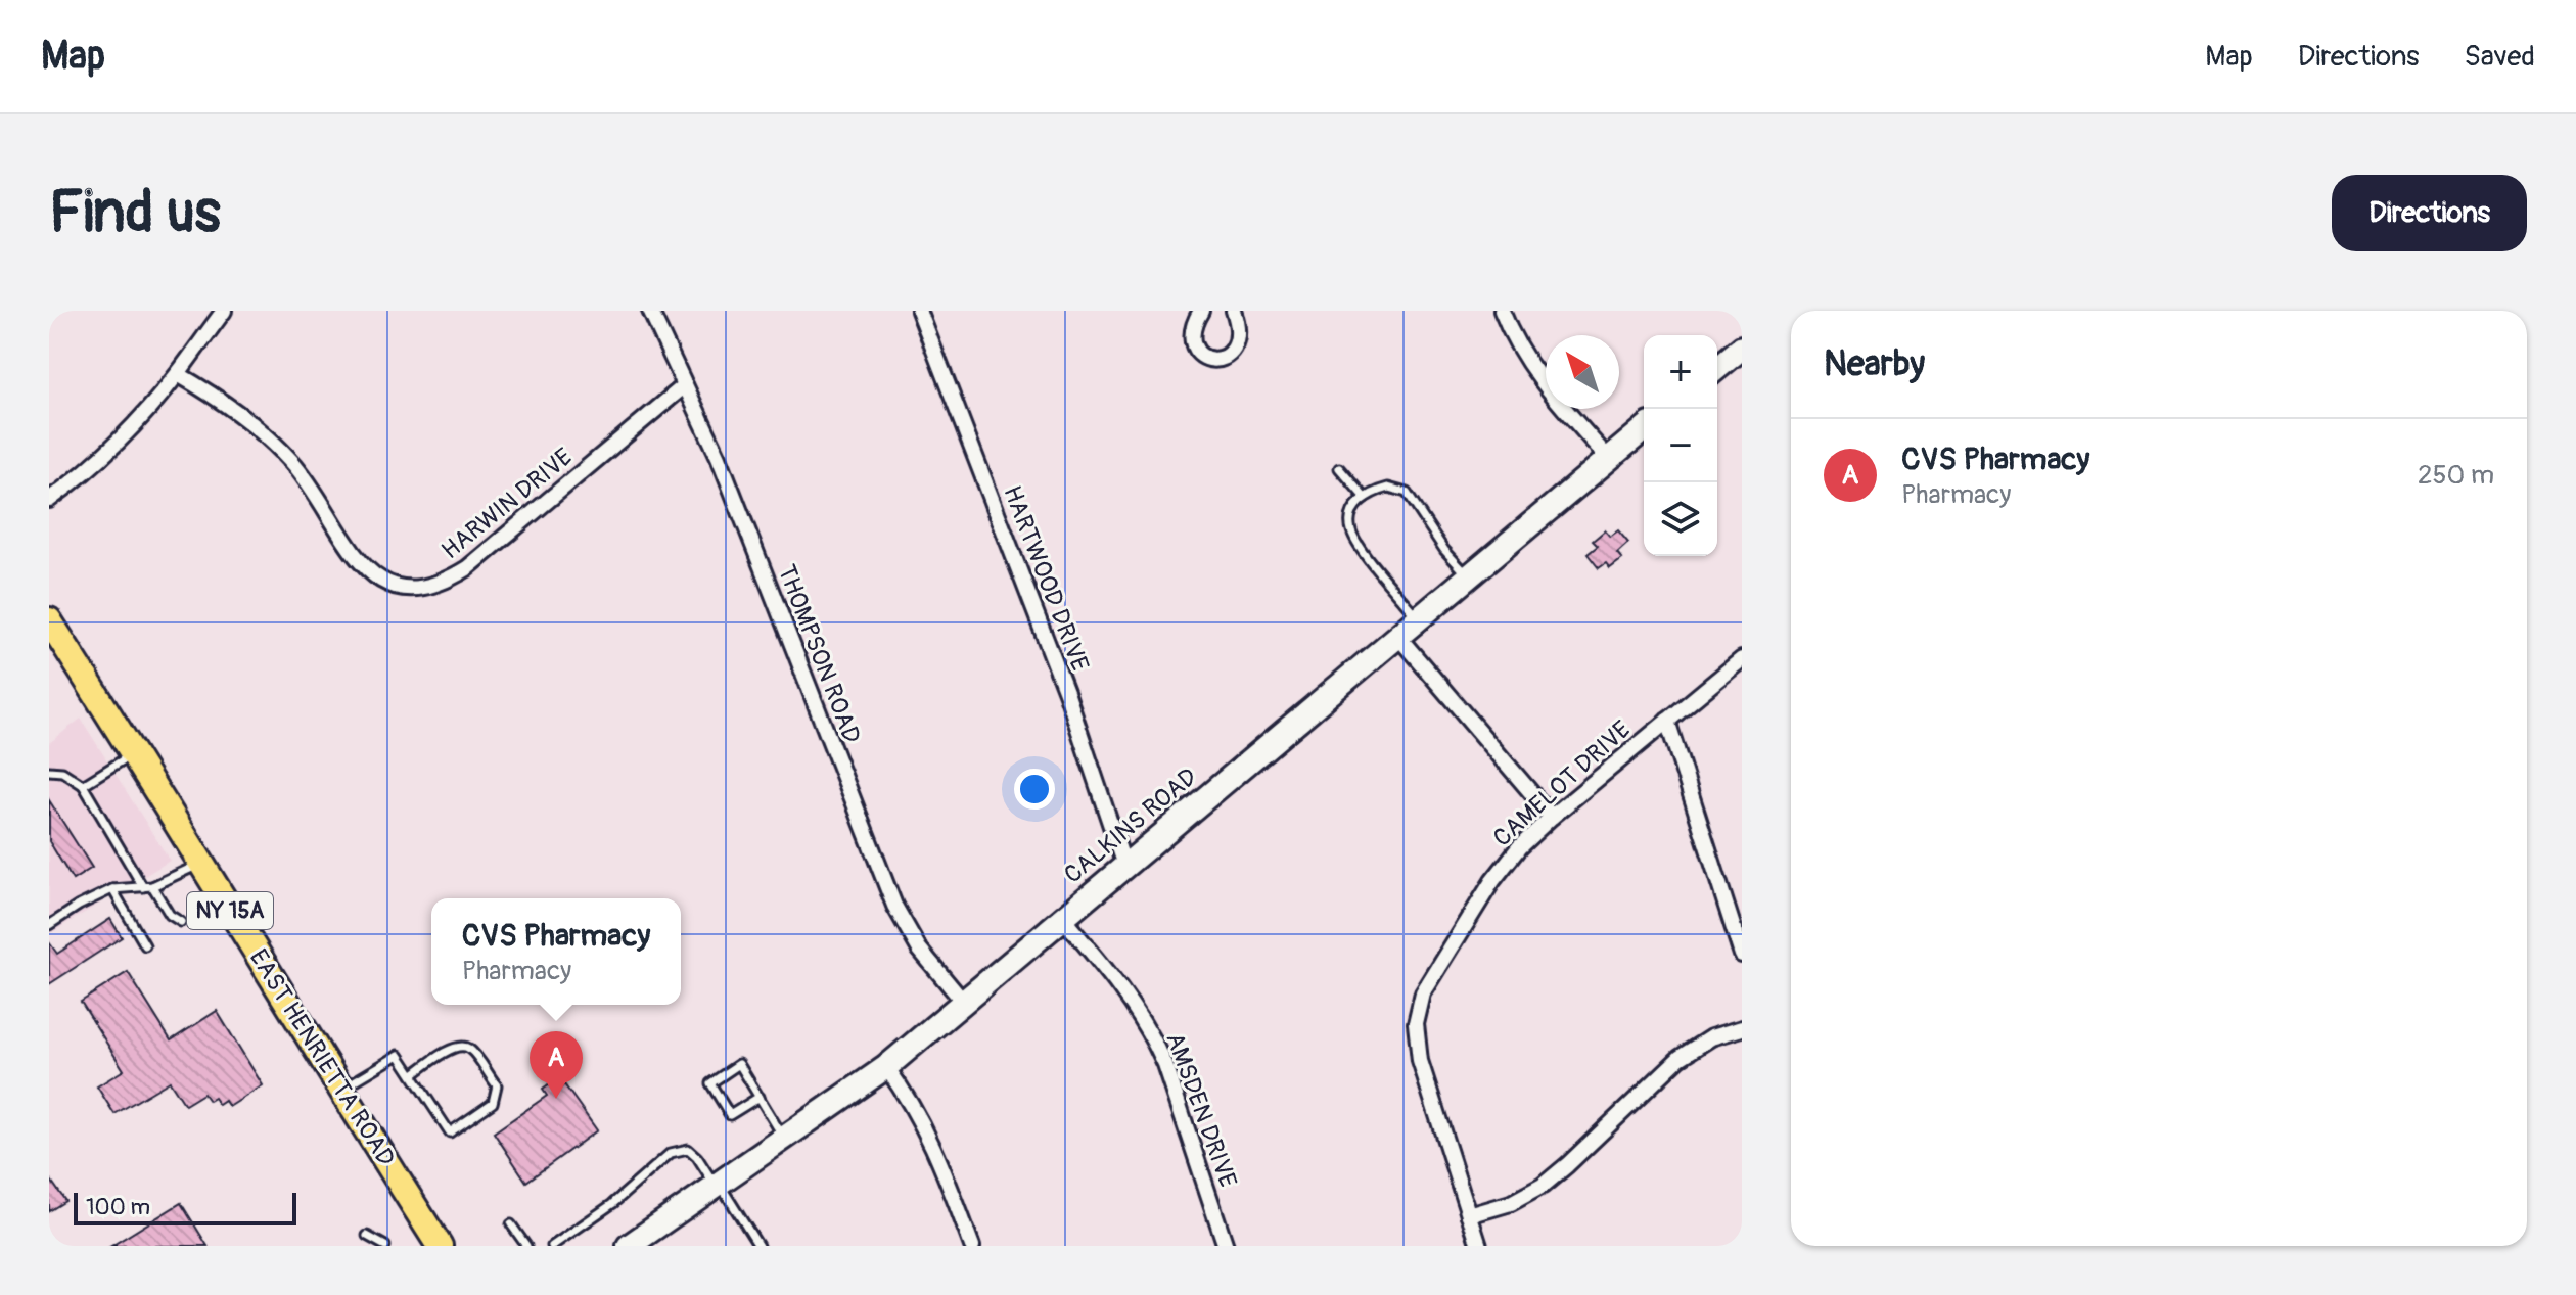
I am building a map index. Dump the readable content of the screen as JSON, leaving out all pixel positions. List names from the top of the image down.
{
  "streets": {
    "main road": ["CALKINS ROAD", "NY 15A", "EAST HENRIETTA ROAD"],
    "street": [
      "HARWIN DRIVE",
      "HARTWOOD DRIVE",
      "THOMPSON ROAD",
      "CAMELOT DRIVE",
      "AMSDEN DRIVE"
    ]
  },
  "crossings": [
    ["HARWIN DRIVE", "THOMPSON ROAD"],
    ["HARTWOOD DRIVE", "CALKINS ROAD"],
    ["THOMPSON ROAD", "CALKINS ROAD"],
    ["CALKINS ROAD", "AMSDEN DRIVE"]
  ],
  "scale_bar": "100 m",
  "north": "top left",
  "page": {
    "header": "Map",
    "nav": ["Map", "Directions", "Saved"],
    "buttons": "Directions",
    "title": "Find us",
    "heading": "Nearby",
    "map_buttons": ["+", "−"],
    "list": [
      {
        "mark": "A",
        "name": "CVS Pharmacy",
        "note": "Pharmacy",
        "value": "250 m"
      }
    ],
    "popup": ["CVS Pharmacy", "Pharmacy"],
    "pins": "A",
    "scale": "100 m"
  }
}
